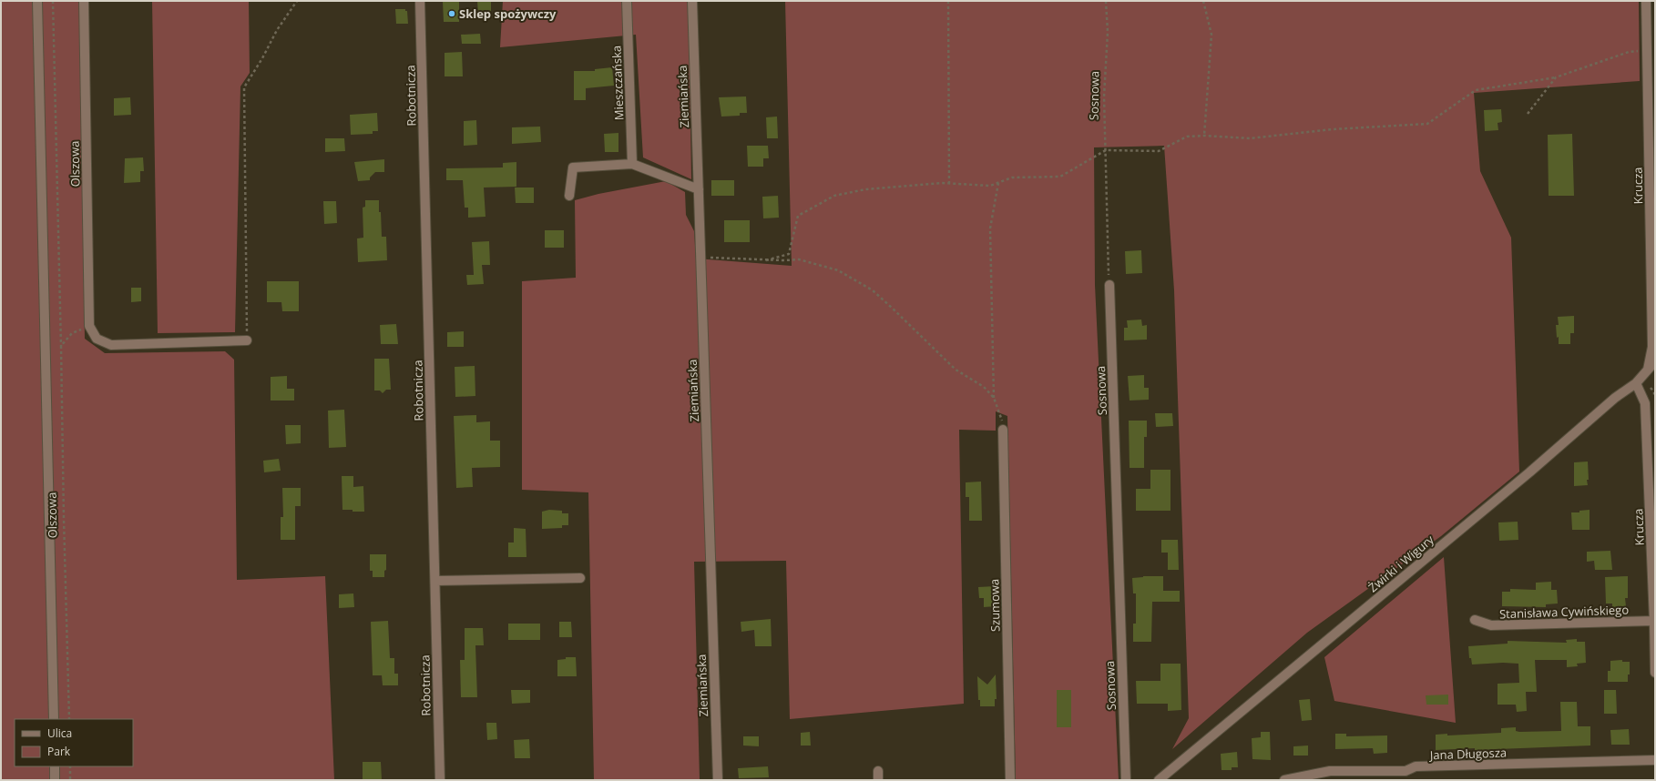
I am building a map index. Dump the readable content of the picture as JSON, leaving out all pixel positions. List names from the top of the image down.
{
  "streets": {
    "street": [
      "Mieszczańska",
      "Robotnicza",
      "Sosnowa",
      "Ziemiańska",
      "Olszowa",
      "Krucza",
      "Żwirki i Wigury",
      "Szumowa",
      "Stanisława Cywińskiego",
      "Jana Długosza"
    ]
  },
  "crossings": [
    ["Krucza", "Żwirki i Wigury"],
    ["Krucza", "Stanisława Cywińskiego"]
  ],
  "places": ["Sklep spożywczy"],
  "legend": ["Ulica", "Park"]
}
